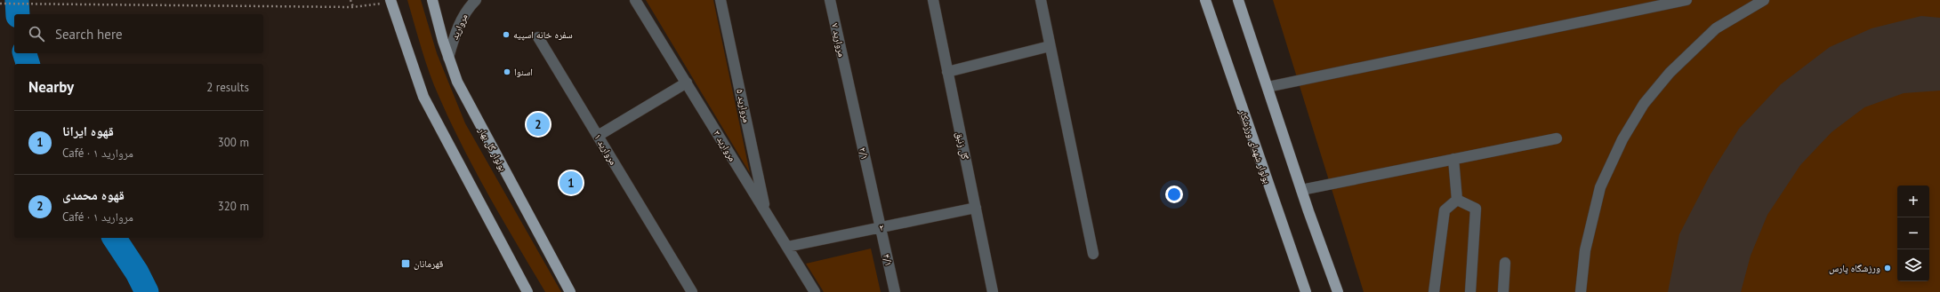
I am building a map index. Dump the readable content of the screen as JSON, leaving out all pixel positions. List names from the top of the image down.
{
  "streets": {
    "main road": ["بولوار شهدای ورزشکار", "بولوار گل بهار"],
    "street": [
      "مروارید",
      "مروارید ۷",
      "مروارید ۵",
      "مروارید ۳",
      "گل زنبق",
      "مروارید ۱",
      "۲/۱",
      "۲",
      "۴/۱"
    ]
  },
  "crossings": [
    ["مروارید", "بولوار گل بهار"],
    ["مروارید ۷", "۲/۱"],
    ["مروارید ۵", "مروارید ۳"],
    ["مروارید ۳", "۲"],
    ["گل زنبق", "۲"],
    ["۲/۱", "۲"],
    ["۲/۱", "۴/۱"],
    ["۲", "۴/۱"]
  ],
  "places": {
    "other": ["سفره خانه اسپیه", "اسنوا", "ورزشگاه پارس"],
    "transit": ["قهرمانان"]
  },
  "page": {
    "search": "Search here",
    "heading": ["Nearby", "2 results"],
    "list": [
      {
        "mark": "1",
        "name": "قهوه ایرانا",
        "note": "Café · مروارید ۱",
        "value": "300 m"
      },
      {
        "mark": "2",
        "name": "قهوه محمدی",
        "note": "Café · مروارید ۱",
        "value": "320 m"
      }
    ],
    "pins": ["2", "1"],
    "map_buttons": ["+", "−"]
  }
}
